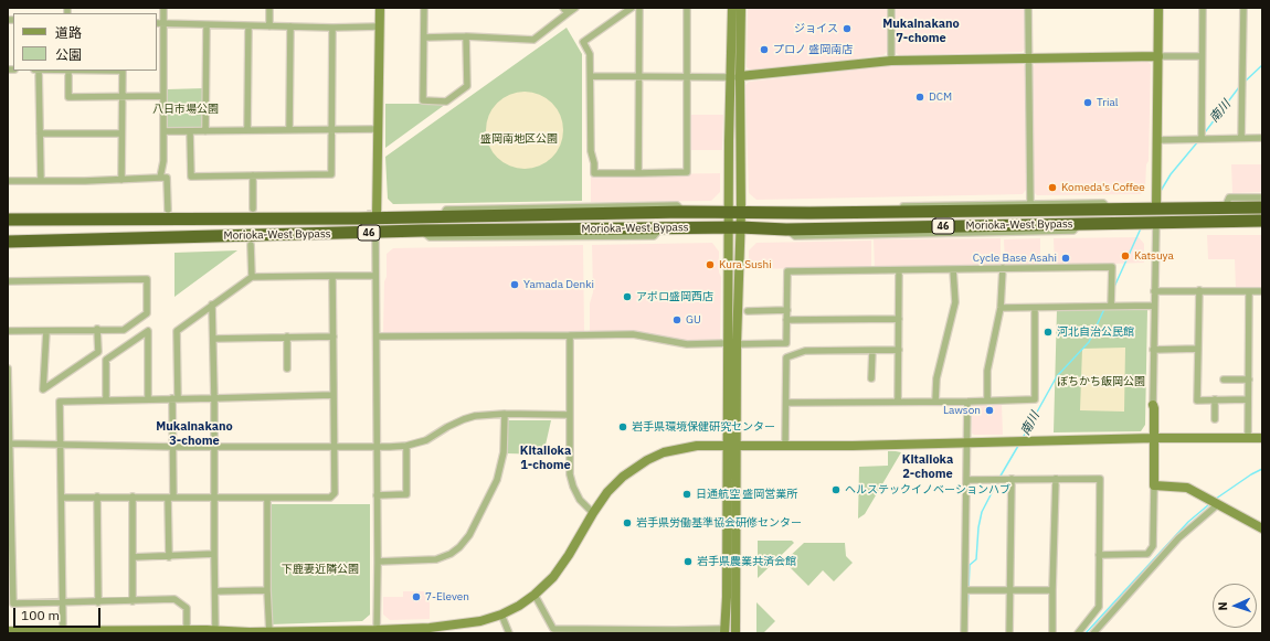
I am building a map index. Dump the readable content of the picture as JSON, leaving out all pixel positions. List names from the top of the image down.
{
  "streets": {
    "highway": ["Morioka-West Bypass", "46"]
  },
  "districts": [
    "Mukainakano 7-chome",
    "Mukainakano 3-chome",
    "Kitaiioka 1-chome",
    "Kitaiioka 2-chome"
  ],
  "water": ["南川"],
  "parks": [
    "八日市場公園",
    "盛岡南地区公園",
    "ぼちかち飯岡公園",
    "下鹿妻近隣公園"
  ],
  "places": [
    "ジョイス",
    "プロノ 盛岡南店",
    "DCM",
    "Trial",
    "Komeda's Coffee",
    "Katsuya",
    "Cycle Base Asahi",
    "Kura Sushi",
    "Yamada Denki",
    "アポロ盛岡西店",
    "GU",
    "河北自治公民館",
    "Lawson",
    "岩手県環境保健研究センター",
    "ヘルステックイノベーションハブ",
    "日通航空 盛岡営業所",
    "岩手県労働基準協会研修センター",
    "岩手県農業共済会館",
    "7-Eleven"
  ],
  "legend": ["道路", "公園"],
  "scale_bar": "100 m",
  "north": "left"
}
